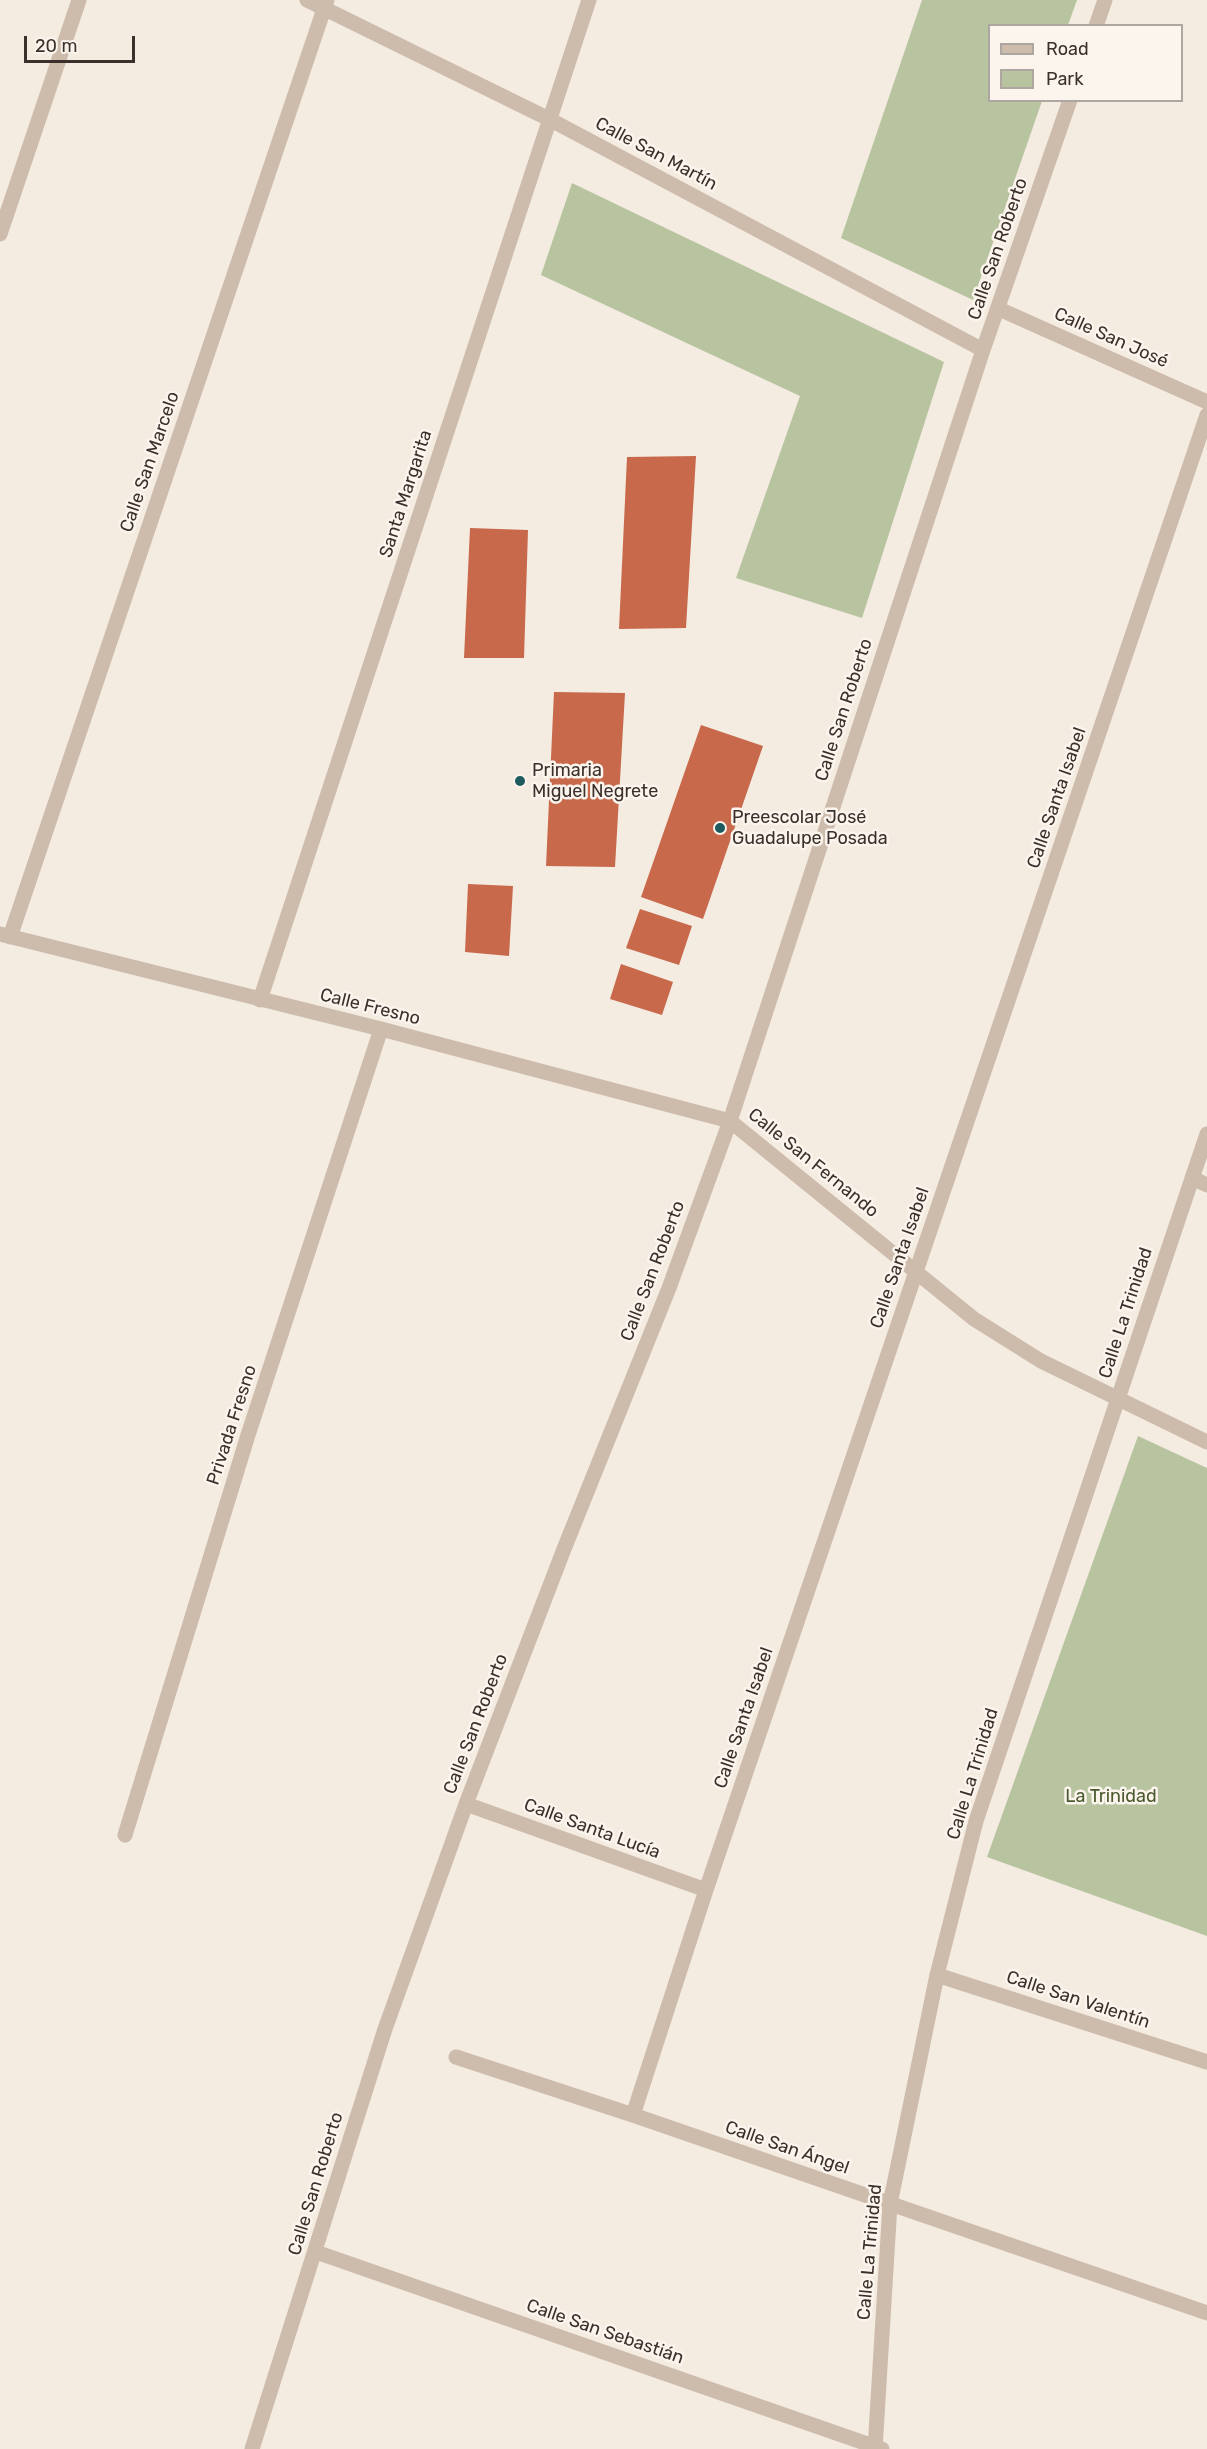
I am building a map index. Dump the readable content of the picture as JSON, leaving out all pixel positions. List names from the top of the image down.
{
  "streets": {
    "street": [
      "Calle San Martín",
      "Calle San Roberto",
      "Calle San José",
      "Calle San Marcelo",
      "Santa Margarita",
      "Calle Santa Isabel",
      "Calle Fresno",
      "Calle San Fernando",
      "Calle La Trinidad",
      "Privada Fresno",
      "Calle Santa Lucía",
      "Calle San Valentín",
      "Calle San Ángel",
      "Calle San Sebastián"
    ]
  },
  "crossings": [
    ["Calle San Martín", "Calle San Roberto"],
    ["Calle San Martín", "Calle San Marcelo"],
    ["Calle San Martín", "Santa Margarita"],
    ["Calle San Roberto", "Calle San José"],
    ["Calle San Roberto", "Calle Fresno"],
    ["Calle San Roberto", "Calle San Fernando"],
    ["Calle San Roberto", "Calle Santa Lucía"],
    ["Calle San Roberto", "Calle San Sebastián"],
    ["Calle San Marcelo", "Calle Fresno"],
    ["Santa Margarita", "Calle Fresno"],
    ["Calle Santa Isabel", "Calle San Fernando"],
    ["Calle Santa Isabel", "Calle Santa Lucía"],
    ["Calle Santa Isabel", "Calle San Ángel"],
    ["Calle Fresno", "Calle San Fernando"],
    ["Calle Fresno", "Privada Fresno"],
    ["Calle San Fernando", "Calle La Trinidad"],
    ["Calle La Trinidad", "Calle San Valentín"],
    ["Calle La Trinidad", "Calle San Ángel"],
    ["Calle La Trinidad", "Calle San Sebastián"]
  ],
  "parks": ["La Trinidad"],
  "places": ["Primaria Miguel Negrete", "Preescolar José Guadalupe Posada"],
  "legend": ["Road", "Park"],
  "scale_bar": "20 m"
}
